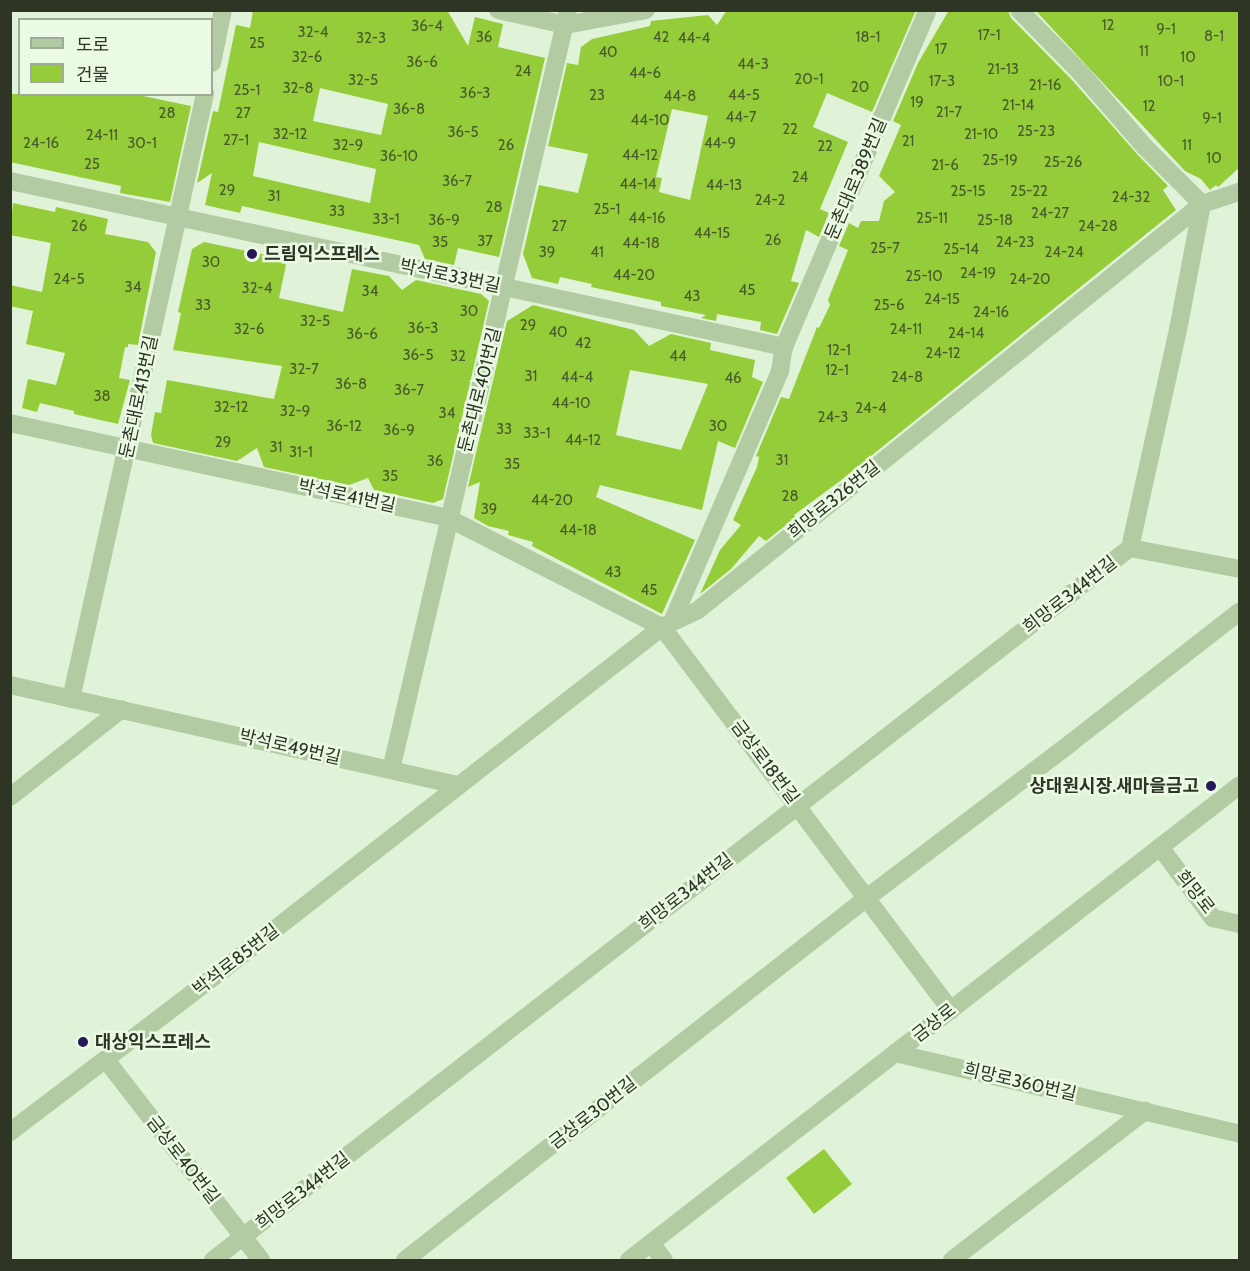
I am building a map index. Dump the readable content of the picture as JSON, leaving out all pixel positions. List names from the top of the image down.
{
  "streets": {
    "street": [
      "둔촌대로389번길",
      "박석로33번길",
      "둔촌대로401번길",
      "둔촌대로413번길",
      "박석로41번길",
      "희망로326번길",
      "희망로344번길",
      "박석로49번길",
      "금상로18번길",
      "희망로",
      "박석로85번길",
      "금상로",
      "희망로360번길",
      "금상로30번길",
      "금상로40번길"
    ]
  },
  "crossings": [
    ["둔촌대로389번길", "박석로33번길"],
    ["둔촌대로389번길", "박석로41번길"],
    ["둔촌대로389번길", "희망로326번길"],
    ["둔촌대로389번길", "금상로18번길"],
    ["박석로33번길", "둔촌대로401번길"],
    ["박석로33번길", "둔촌대로413번길"],
    ["둔촌대로401번길", "박석로41번길"],
    ["둔촌대로401번길", "박석로49번길"],
    ["둔촌대로413번길", "박석로41번길"],
    ["둔촌대로413번길", "박석로49번길"],
    ["박석로41번길", "희망로326번길"],
    ["박석로41번길", "금상로18번길"],
    ["희망로326번길", "희망로344번길"],
    ["희망로326번길", "박석로49번길"],
    ["희망로326번길", "금상로18번길"],
    ["희망로326번길", "박석로85번길"],
    ["희망로344번길", "금상로18번길"],
    ["희망로344번길", "금상로40번길"],
    ["박석로49번길", "박석로85번길"],
    ["금상로18번길", "금상로"],
    ["금상로18번길", "금상로30번길"],
    ["희망로", "금상로"],
    ["박석로85번길", "금상로40번길"],
    ["금상로", "희망로360번길"]
  ],
  "places": ["드림익스프레스", "상대원시장.새마을금고", "대상익스프레스"],
  "house_numbers": [
    "12",
    "36-4",
    "9-1",
    "32-4",
    "17-1",
    "8-1",
    "36",
    "42",
    "18-1",
    "32-3",
    "44-4",
    "25",
    "17",
    "11",
    "40",
    "32-6",
    "10",
    "36-6",
    "44-3",
    "21-13",
    "24",
    "44-6",
    "20-1",
    "32-5",
    "17-3",
    "10-1",
    "21-16",
    "20",
    "32-8",
    "25-1",
    "36-3",
    "23",
    "44-5",
    "44-8",
    "19",
    "21-14",
    "12",
    "36-8",
    "21-7",
    "28",
    "27",
    "44-7",
    "9-1",
    "44-10",
    "22",
    "25-23",
    "36-5",
    "32-12",
    "21-10",
    "24-11",
    "27-1",
    "21",
    "24-16",
    "30-1",
    "44-9",
    "32-9",
    "26",
    "11",
    "22",
    "44-12",
    "36-10",
    "10",
    "25-19",
    "25-26",
    "25",
    "21-6",
    "24",
    "36-7",
    "44-14",
    "44-13",
    "29",
    "25-15",
    "25-22",
    "31",
    "24-32",
    "24-2",
    "28",
    "25-1",
    "33",
    "24-27",
    "44-16",
    "25-11",
    "33-1",
    "36-9",
    "25-18",
    "26",
    "27",
    "24-28",
    "44-15",
    "26",
    "37",
    "35",
    "24-23",
    "44-18",
    "25-7",
    "25-14",
    "39",
    "41",
    "24-24",
    "30",
    "24-19",
    "44-20",
    "25-10",
    "24-5",
    "24-20",
    "34",
    "32-4",
    "45",
    "34",
    "43",
    "24-15",
    "33",
    "25-6",
    "30",
    "24-16",
    "32-5",
    "29",
    "36-3",
    "32-6",
    "24-11",
    "40",
    "24-14",
    "36-6",
    "42",
    "12-1",
    "24-12",
    "36-5",
    "32",
    "44",
    "32-7",
    "12-1",
    "31",
    "44-4",
    "24-8",
    "46",
    "36-8",
    "36-7",
    "38",
    "44-10",
    "32-12",
    "24-4",
    "32-9",
    "34",
    "24-3",
    "36-12",
    "30",
    "33",
    "36-9",
    "33-1",
    "44-12",
    "29",
    "31",
    "31-1",
    "31",
    "36",
    "35",
    "35",
    "28",
    "44-20",
    "39",
    "44-18",
    "43",
    "45"
  ],
  "legend": ["도로", "건물"]
}
